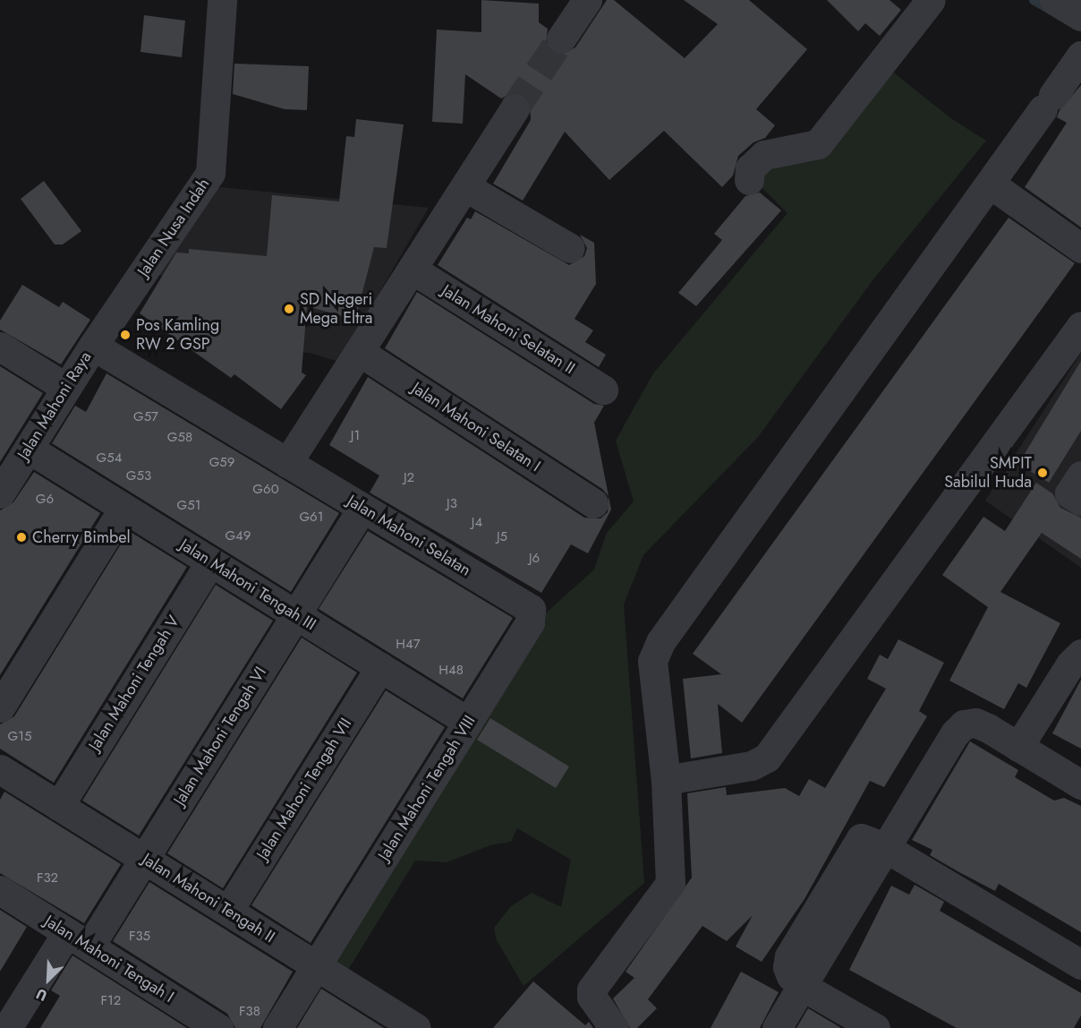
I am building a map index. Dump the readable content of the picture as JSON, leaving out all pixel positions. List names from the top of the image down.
{
  "streets": {
    "street": [
      "Jalan Nusa Indah",
      "Jalan Mahoni Selatan II",
      "Jalan Mahoni Raya",
      "Jalan Mahoni Selatan I",
      "Jalan Mahoni Selatan",
      "Jalan Mahoni Tengah III",
      "Jalan Mahoni Tengah V",
      "Jalan Mahoni Tengah VI",
      "Jalan Mahoni Tengah VIII",
      "Jalan Mahoni Tengah VII",
      "Jalan Mahoni Tengah II",
      "Jalan Mahoni Tengah I"
    ]
  },
  "crossings": [
    ["Jalan Nusa Indah", "Jalan Mahoni Raya"],
    ["Jalan Nusa Indah", "Jalan Mahoni Selatan"],
    ["Jalan Mahoni Raya", "Jalan Mahoni Selatan"],
    ["Jalan Mahoni Raya", "Jalan Mahoni Tengah III"],
    ["Jalan Mahoni Selatan", "Jalan Mahoni Tengah VI"],
    ["Jalan Mahoni Selatan", "Jalan Mahoni Tengah VIII"],
    ["Jalan Mahoni Tengah III", "Jalan Mahoni Tengah V"],
    ["Jalan Mahoni Tengah III", "Jalan Mahoni Tengah VI"],
    ["Jalan Mahoni Tengah III", "Jalan Mahoni Tengah VIII"],
    ["Jalan Mahoni Tengah III", "Jalan Mahoni Tengah VII"],
    ["Jalan Mahoni Tengah V", "Jalan Mahoni Tengah II"],
    ["Jalan Mahoni Tengah VI", "Jalan Mahoni Tengah II"],
    ["Jalan Mahoni Tengah VI", "Jalan Mahoni Tengah I"],
    ["Jalan Mahoni Tengah VIII", "Jalan Mahoni Tengah II"],
    ["Jalan Mahoni Tengah VII", "Jalan Mahoni Tengah II"]
  ],
  "places": [
    "SD Negeri Mega Eltra",
    "Pos Kamling RW 2 GSP",
    "SMPIT Sabilul Huda",
    "Cherry Bimbel"
  ],
  "house_numbers": [
    "G57",
    "J1",
    "G58",
    "G54",
    "G59",
    "G53",
    "J2",
    "G60",
    "G6",
    "J3",
    "G51",
    "G61",
    "J4",
    "G49",
    "J5",
    "J6",
    "H47",
    "H48",
    "G15",
    "F32",
    "F35",
    "F12",
    "F38"
  ],
  "north": "bottom left"
}
